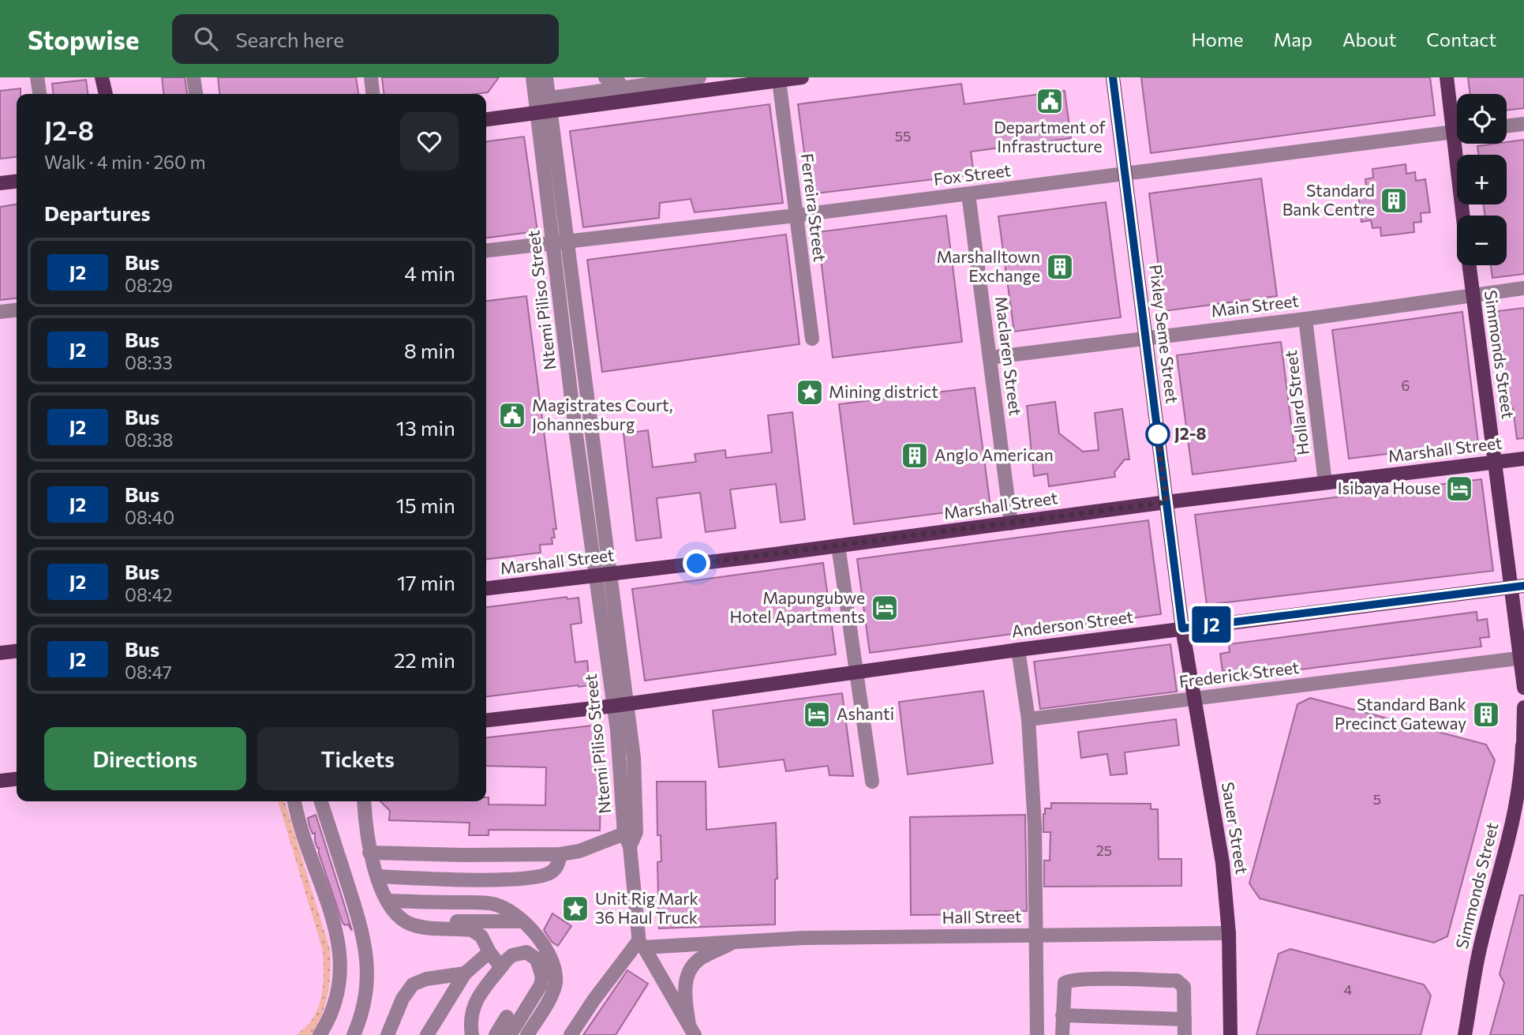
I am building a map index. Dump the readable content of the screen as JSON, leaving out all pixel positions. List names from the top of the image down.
{
  "streets": {
    "main road": [
      "Pixley Seme Street",
      "Simmonds Street",
      "Marshall Street",
      "Anderson Street",
      "Sauer Street"
    ],
    "street": [
      "Fox Street",
      "Ferreira Street",
      "Ntemi Piliso Street",
      "Main Street",
      "Maclaren Street",
      "Hollard Street",
      "Frederick Street",
      "Hall Street"
    ]
  },
  "crossings": [
    ["Fox Street", "Ferreira Street"],
    ["Fox Street", "Ntemi Piliso Street"],
    ["Fox Street", "Pixley Seme Street"],
    ["Fox Street", "Maclaren Street"],
    ["Ntemi Piliso Street", "Marshall Street"],
    ["Ntemi Piliso Street", "Anderson Street"],
    ["Ntemi Piliso Street", "Hall Street"],
    ["Main Street", "Pixley Seme Street"],
    ["Main Street", "Simmonds Street"],
    ["Main Street", "Maclaren Street"],
    ["Main Street", "Hollard Street"],
    ["Pixley Seme Street", "Marshall Street"],
    ["Pixley Seme Street", "Anderson Street"],
    ["Pixley Seme Street", "Sauer Street"],
    ["Simmonds Street", "Marshall Street"],
    ["Simmonds Street", "Anderson Street"],
    ["Simmonds Street", "Frederick Street"],
    ["Maclaren Street", "Marshall Street"],
    ["Hollard Street", "Marshall Street"],
    ["Anderson Street", "Sauer Street"],
    ["Frederick Street", "Sauer Street"],
    ["Sauer Street", "Hall Street"]
  ],
  "places": {
    "public building": ["Department of Infrastructure", "Magistrates Court, Johannesburg"],
    "building": [
      "Standard Bank Centre",
      "Marshalltown Exchange",
      "Anglo American",
      "Standard Bank Precinct Gateway"
    ],
    "place": ["Mining district", "Unit Rig Mark 36 Haul Truck"],
    "other": ["J2-8"],
    "hotel": ["Isibaya House", "Mapungubwe Hotel Apartments", "Ashanti"]
  },
  "lines": ["bus line J2"],
  "house_numbers": [
    "55",
    "6",
    "5",
    "25",
    "4"
  ],
  "page": {
    "header": "Stopwise",
    "search": "Search here",
    "nav": [
      "Home",
      "Map",
      "About",
      "Contact"
    ],
    "on_map": "J2",
    "map_buttons": ["+", "−"],
    "heading": [
      ["J2-8", "Walk · 4 min · 260 m"],
      "Departures"
    ],
    "list": [
      {
        "mark": "J2",
        "name": "Bus",
        "note": "08:29",
        "value": "4 min"
      },
      {
        "mark": "J2",
        "name": "Bus",
        "note": "08:33",
        "value": "8 min"
      },
      {
        "mark": "J2",
        "name": "Bus",
        "note": "08:38",
        "value": "13 min"
      },
      {
        "mark": "J2",
        "name": "Bus",
        "note": "08:40",
        "value": "15 min"
      },
      {
        "mark": "J2",
        "name": "Bus",
        "note": "08:42",
        "value": "17 min"
      },
      {
        "mark": "J2",
        "name": "Bus",
        "note": "08:47",
        "value": "22 min"
      }
    ],
    "buttons": ["Directions", "Tickets"]
  }
}
